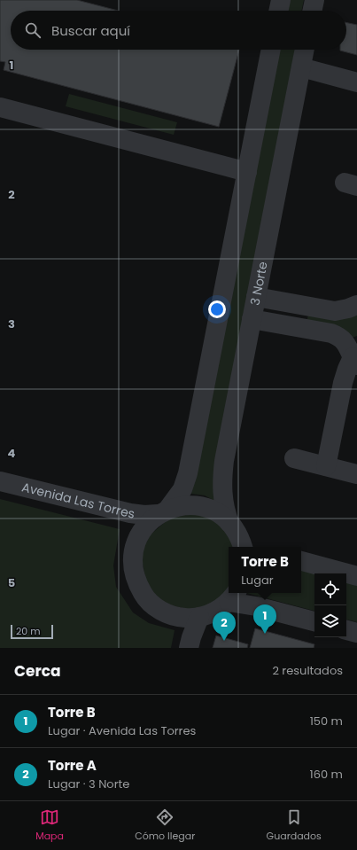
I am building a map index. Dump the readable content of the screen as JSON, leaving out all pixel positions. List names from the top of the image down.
{
  "streets": {
    "street": ["3 Norte", "Avenida Las Torres"]
  },
  "crossings": [
    ["3 Norte", "Avenida Las Torres"]
  ],
  "scale_bar": "20 m",
  "page": {
    "search": "Buscar aquí",
    "popup": ["Torre B", "Lugar"],
    "pins": ["1", "2"],
    "scale": "20 m",
    "heading": ["Cerca", "2 resultados"],
    "list": [
      {
        "mark": "1",
        "name": "Torre B",
        "note": "Lugar · Avenida Las Torres",
        "value": "150 m"
      },
      {
        "mark": "2",
        "name": "Torre A",
        "note": "Lugar · 3 Norte",
        "value": "160 m"
      }
    ],
    "nav": ["Mapa", "Cómo llegar", "Guardados"]
  },
  "grid": {
    "rows": [
      "1",
      "2",
      "3",
      "4",
      "5"
    ]
  }
}
